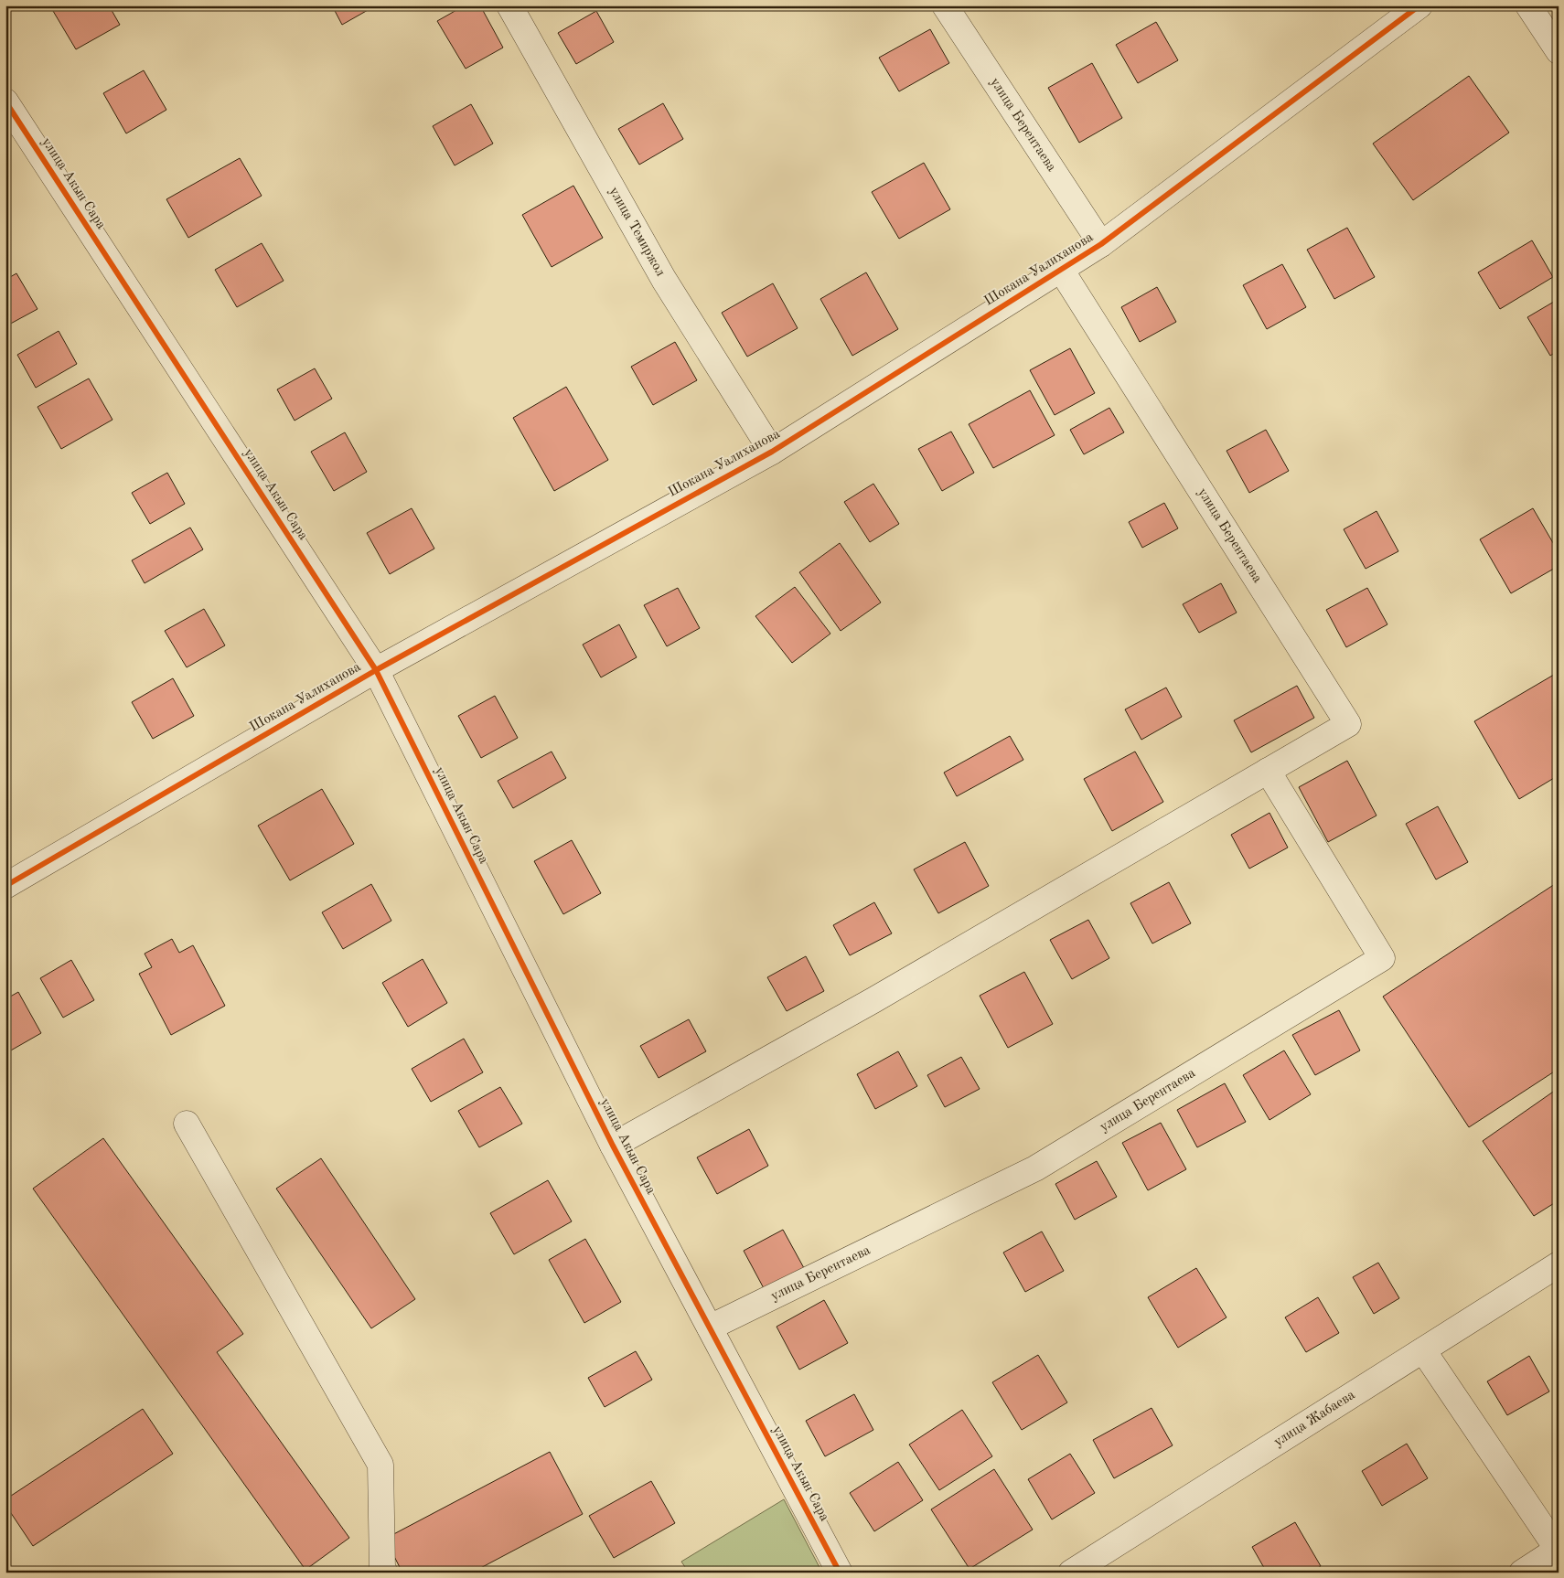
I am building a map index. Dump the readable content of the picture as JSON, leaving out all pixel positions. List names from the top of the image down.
{
  "streets": {
    "street": [
      "улица Берентаева",
      "улица Акын Сара",
      "улица Темиржол",
      "Шокана Уалиханова",
      "улица Жабаева"
    ]
  },
  "crossings": [
    ["улица Берентаева", "улица Акын Сара"],
    ["улица Берентаева", "Шокана Уалиханова"],
    ["улица Акын Сара", "Шокана Уалиханова"],
    ["улица Темиржол", "Шокана Уалиханова"]
  ]
}
